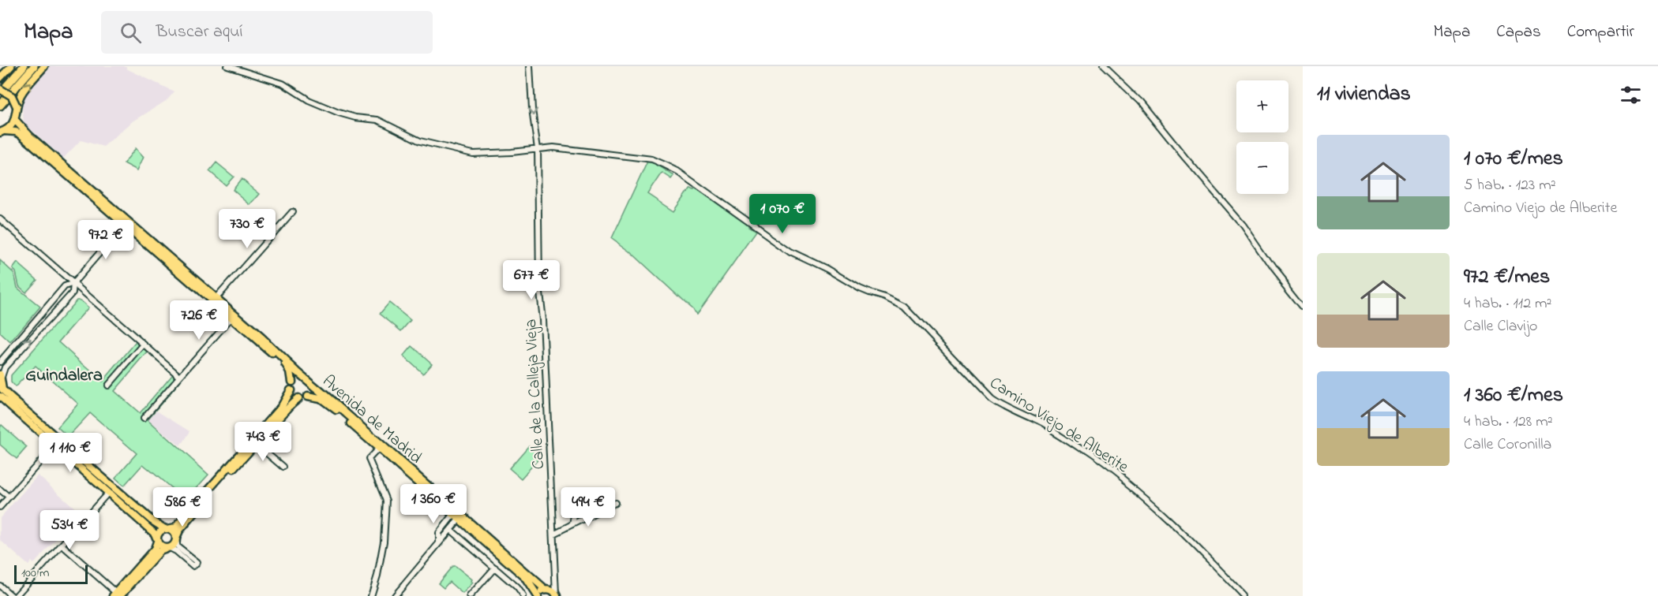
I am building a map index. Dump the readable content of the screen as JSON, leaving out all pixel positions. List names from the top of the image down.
{
  "streets": {
    "main road": ["Avenida de Madrid"],
    "street": ["Calle de la Calleja Vieja", "Camino Viejo de Alberite"]
  },
  "crossings": [
    ["Calle de la Calleja Vieja", "Avenida de Madrid"],
    ["Calle de la Calleja Vieja", "Camino Viejo de Alberite"]
  ],
  "districts": ["Guindalera"],
  "scale_bar": "100 m",
  "page": {
    "header": "Mapa",
    "search": "Buscar aquí",
    "nav": ["Mapa", "Capas", "Compartir"],
    "heading": "11 viviendas",
    "map_buttons": ["+", "−"],
    "list": [
      {
        "name": "1 070 €/mes",
        "note": "5 hab. · 123 m² · Camino Viejo de Alberite"
      },
      {
        "name": "972 €/mes",
        "note": "4 hab. · 112 m² · Calle Clavijo"
      },
      {
        "name": "1 360 €/mes",
        "note": "4 hab. · 128 m² · Calle Coronilla"
      }
    ],
    "price": [
      "1 070 €",
      "730 €",
      "972 €",
      "677 €",
      "726 €",
      "743 €",
      "1 110 €",
      "1 360 €",
      "586 €",
      "494 €",
      "534 €"
    ],
    "scale": "100 m"
  }
}
